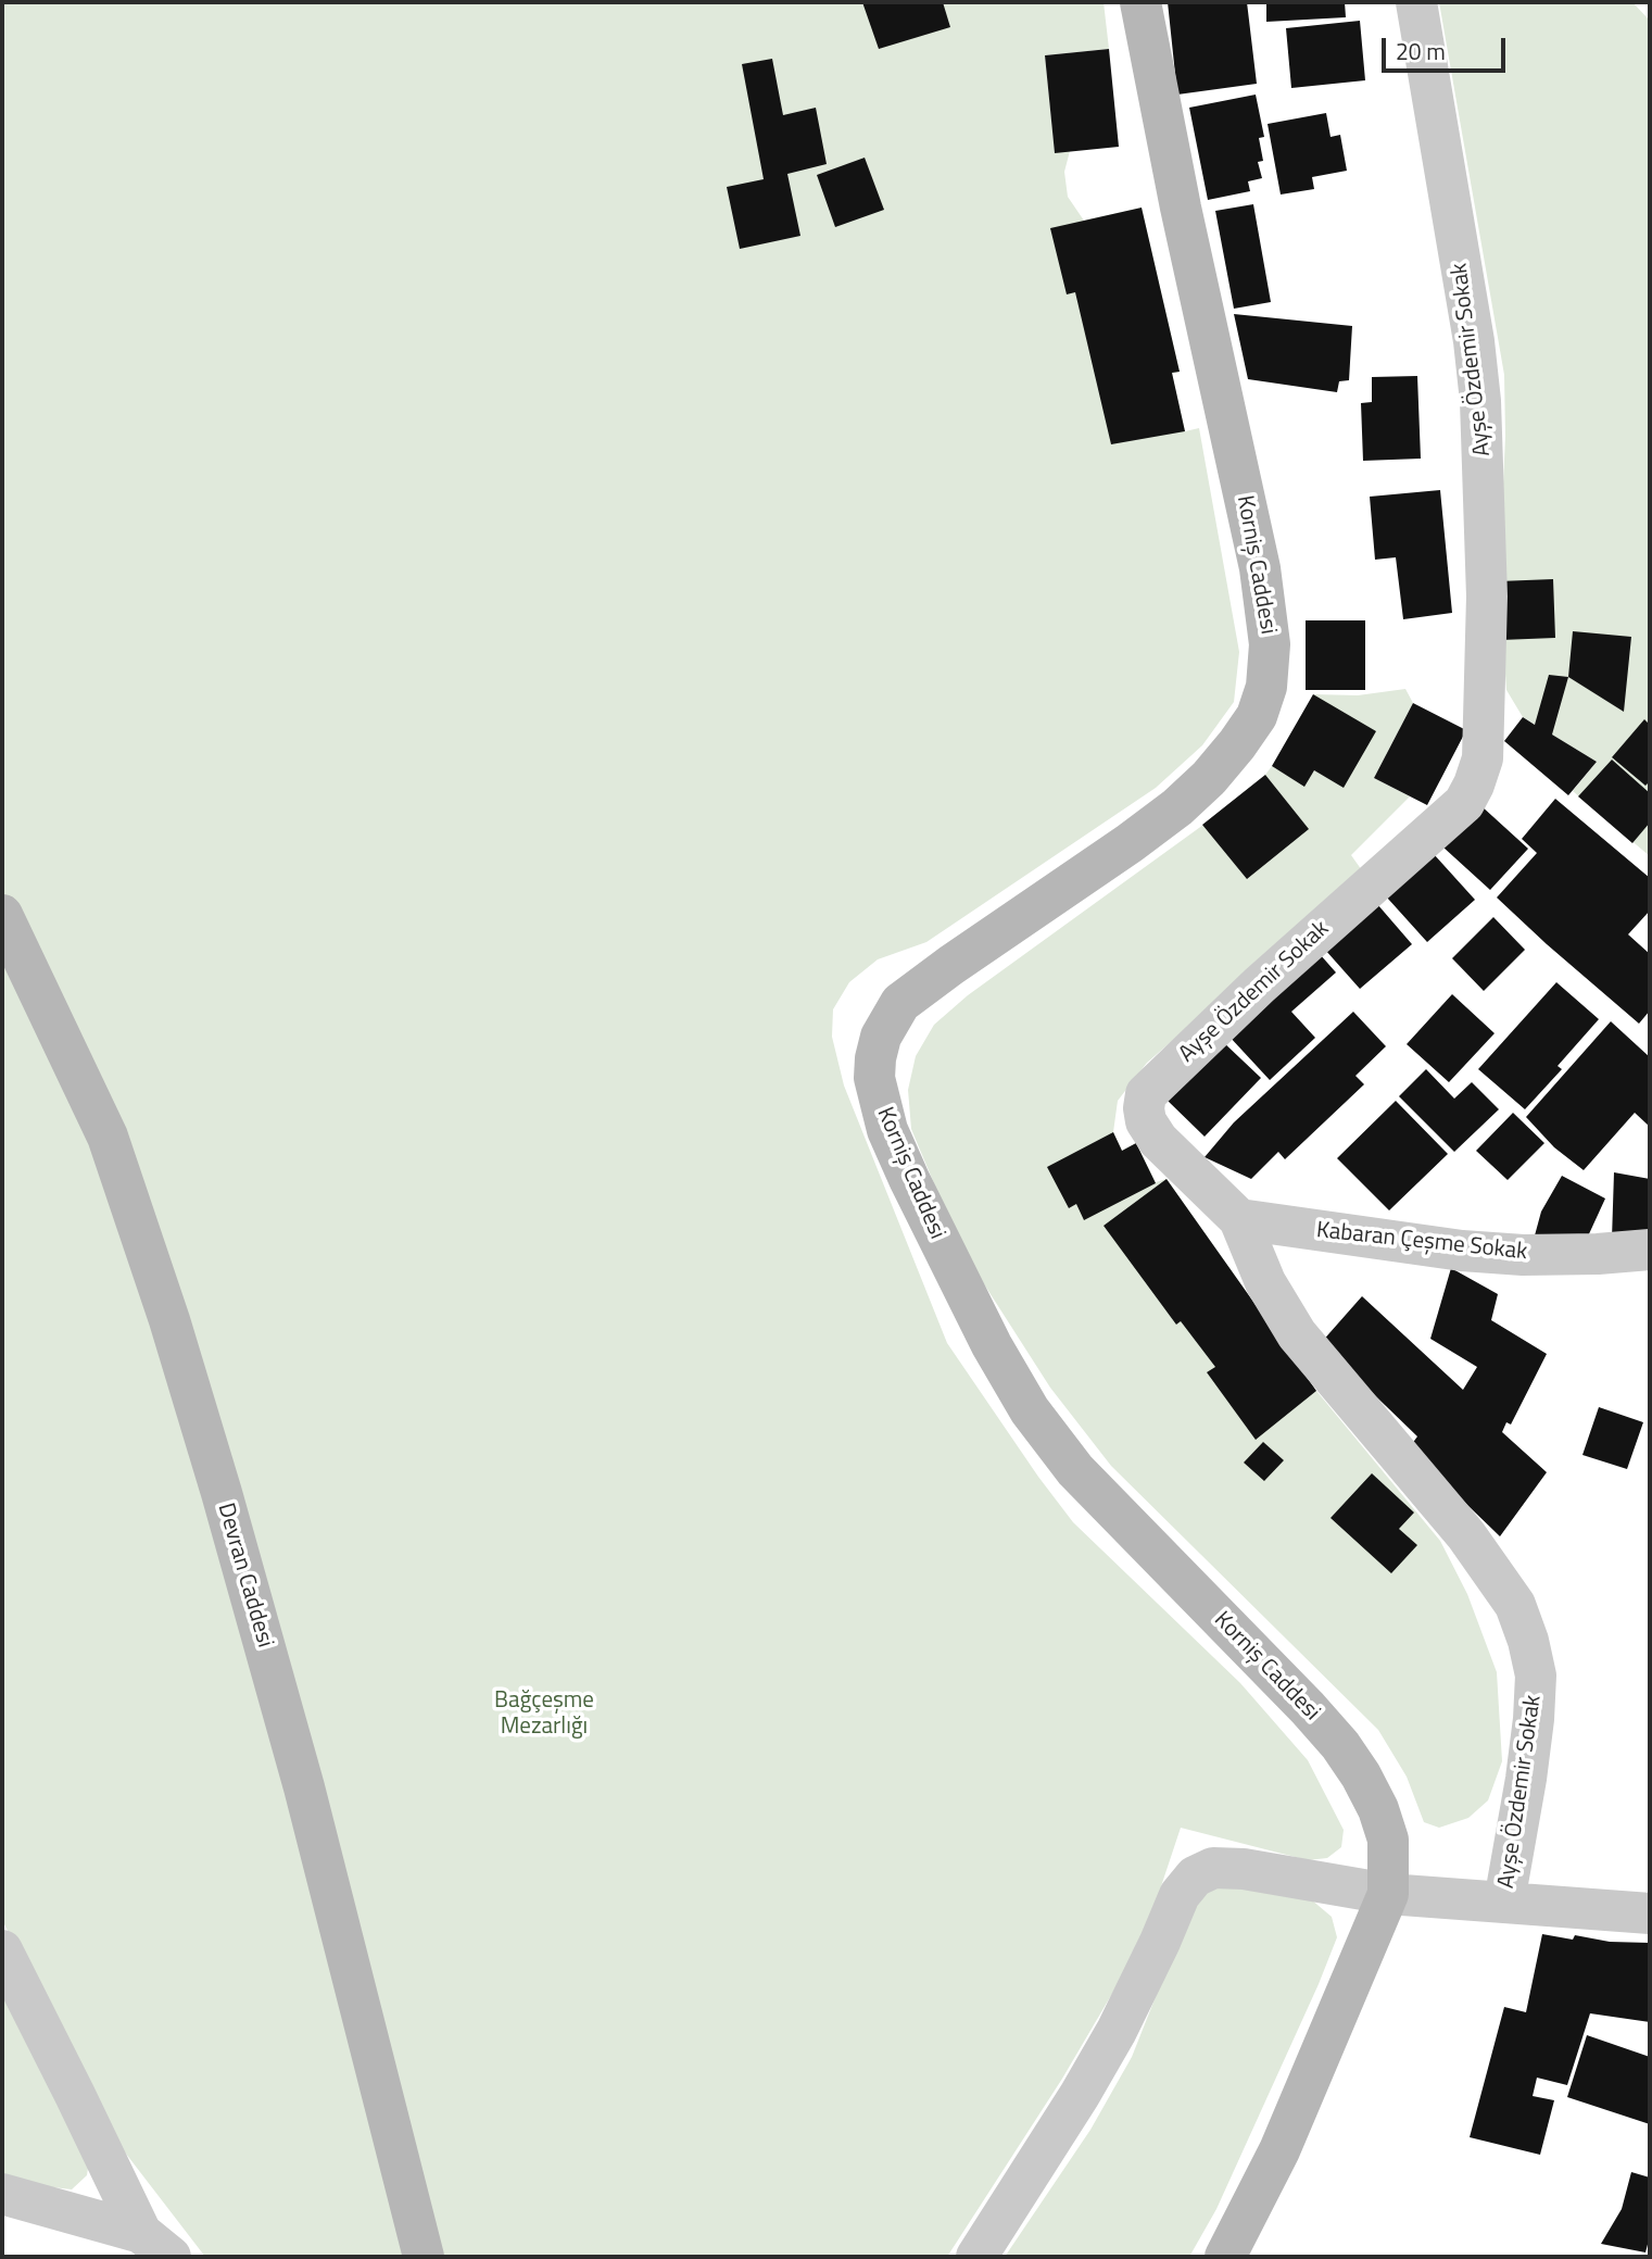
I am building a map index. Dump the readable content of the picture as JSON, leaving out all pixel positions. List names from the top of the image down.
{
  "streets": {
    "main road": ["Korniş Caddesi", "Devran Caddesi"],
    "street": ["Ayşe Özdemir Sokak", "Kabaran Çeşme Sokak"]
  },
  "crossings": [
    ["Ayşe Özdemir Sokak", "Kabaran Çeşme Sokak"]
  ],
  "parks": ["Bağçeşme Mezarlığı"],
  "scale_bar": "20 m"
}
